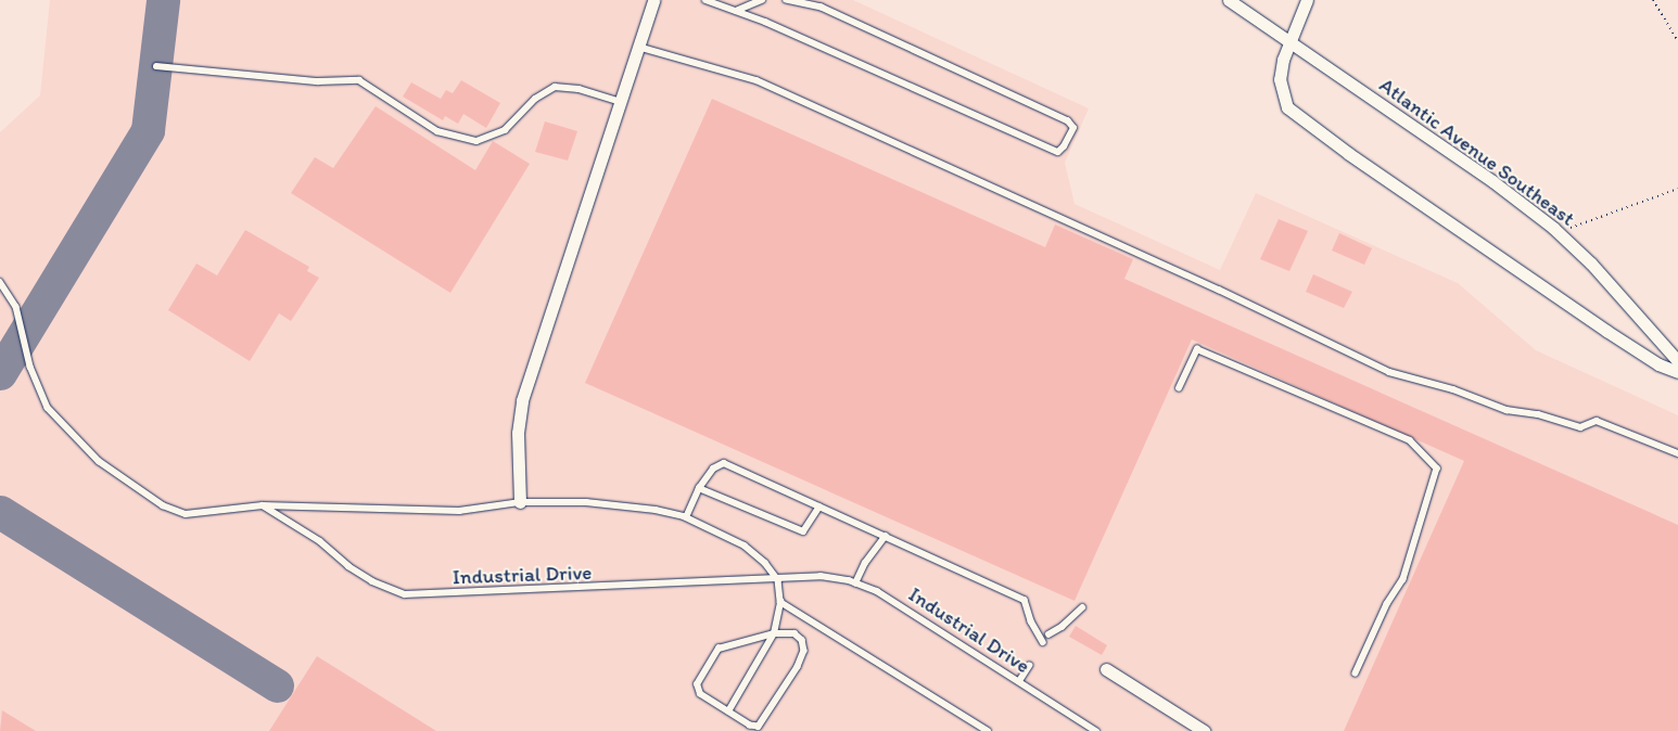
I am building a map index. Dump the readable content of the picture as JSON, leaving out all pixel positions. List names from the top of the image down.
{
  "streets": {
    "street": ["Atlantic Avenue Southeast"],
    "lane": ["Industrial Drive"]
  }
}
